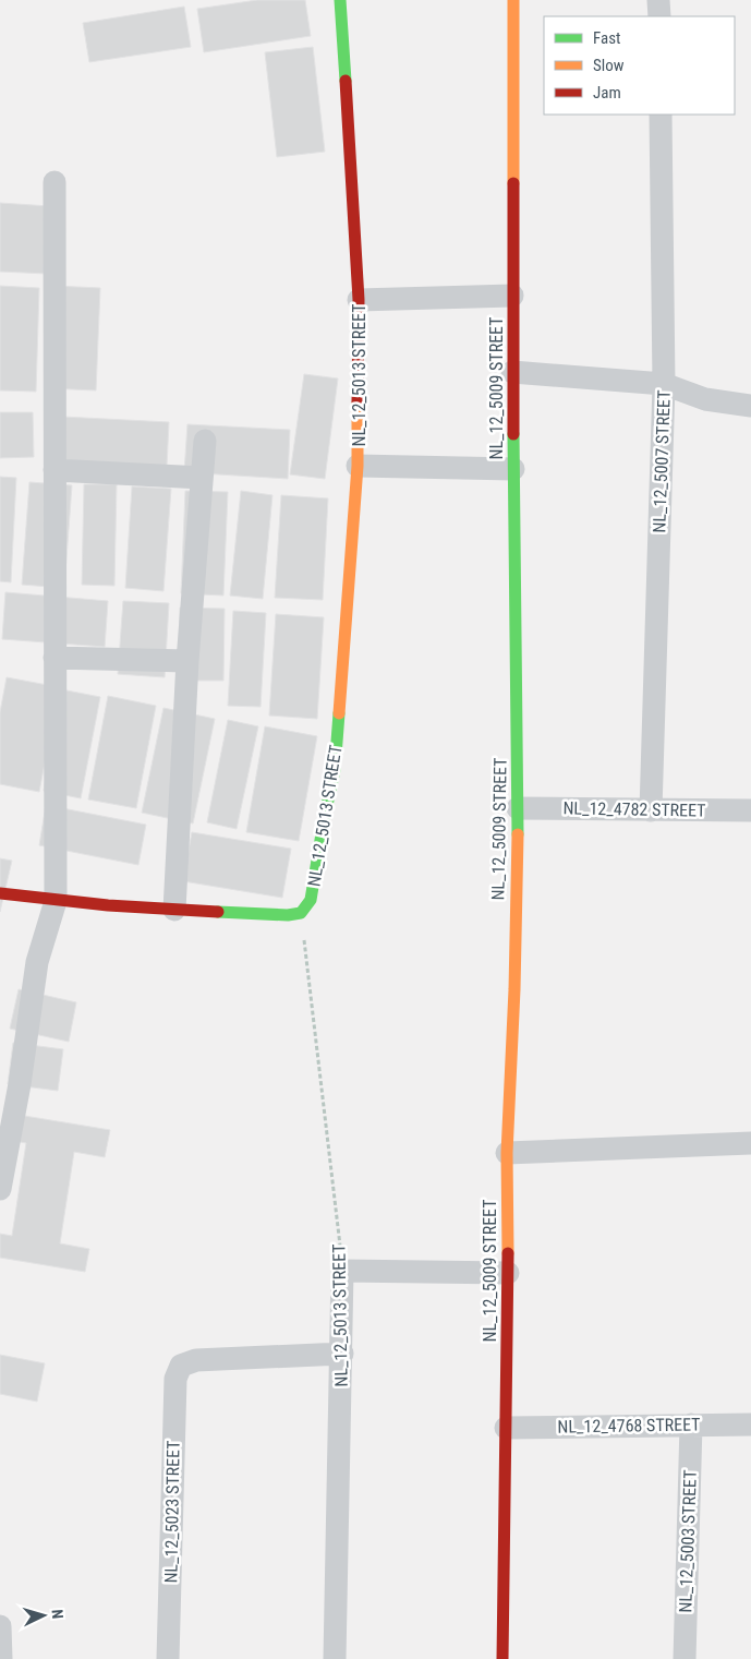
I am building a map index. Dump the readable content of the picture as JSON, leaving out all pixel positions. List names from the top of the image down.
{
  "streets": {
    "street": [
      "NL_12_5013 STREET",
      "NL_12_5009 STREET",
      "NL_12_5007 STREET",
      "NL_12_4782 STREET",
      "NL_12_4768 STREET",
      "NL_12_5023 STREET",
      "NL_12_5003 STREET"
    ]
  },
  "crossings": [
    ["NL_12_5013 STREET", "NL_12_5023 STREET"],
    ["NL_12_5009 STREET", "NL_12_4782 STREET"],
    ["NL_12_5009 STREET", "NL_12_4768 STREET"],
    ["NL_12_5007 STREET", "NL_12_4782 STREET"],
    ["NL_12_4768 STREET", "NL_12_5003 STREET"]
  ],
  "legend": ["Fast", "Slow", "Jam"],
  "north": "right"
}
